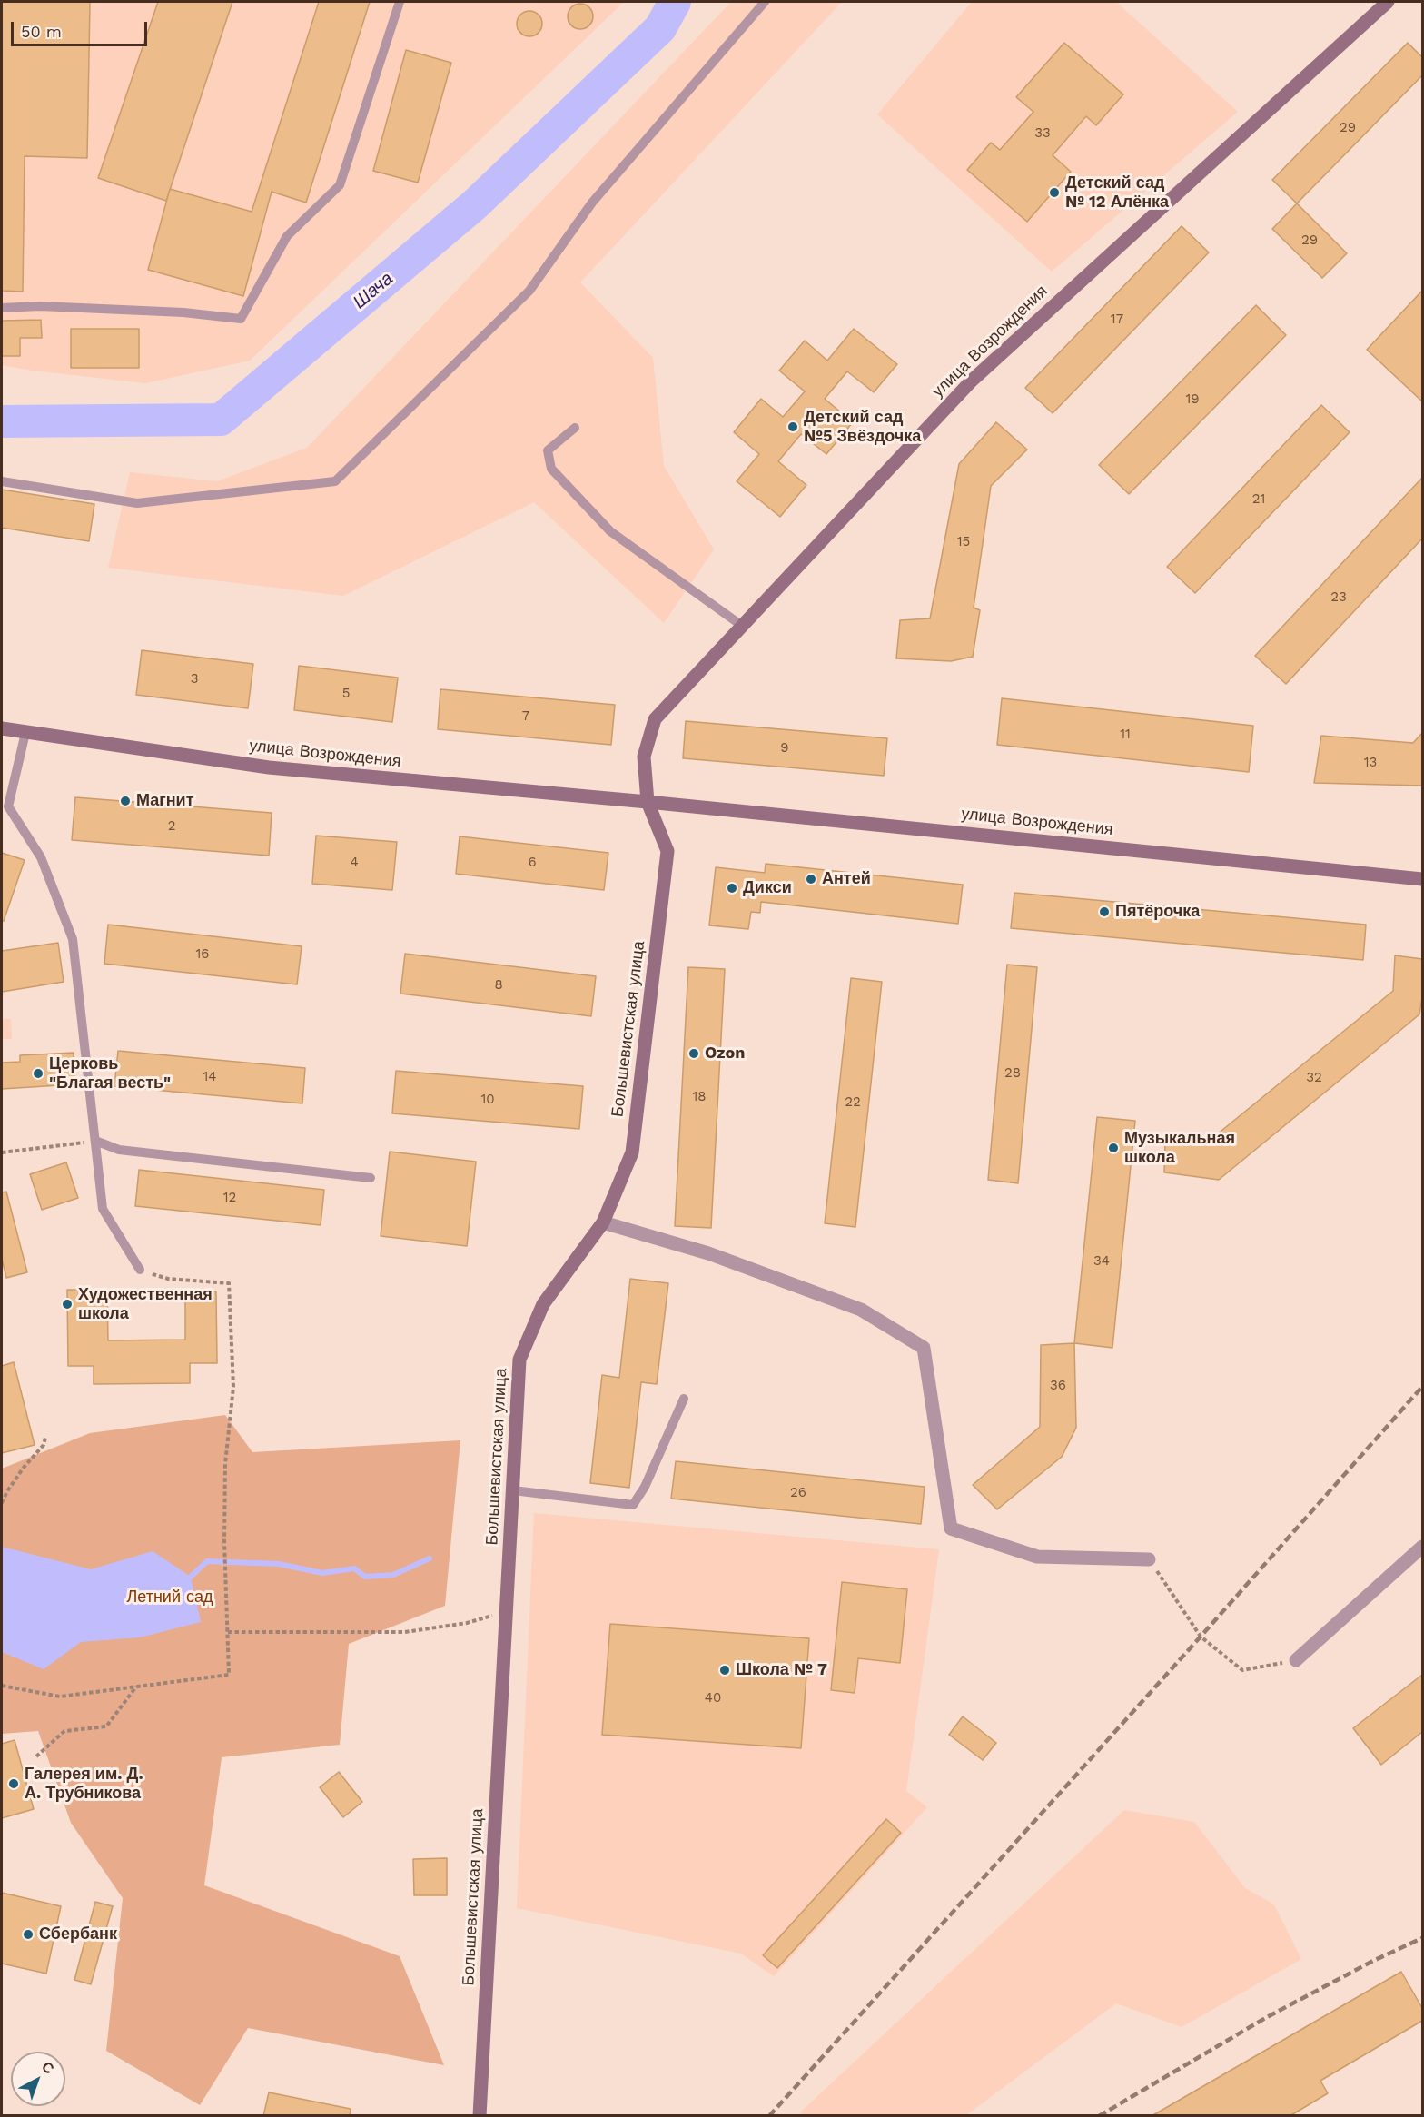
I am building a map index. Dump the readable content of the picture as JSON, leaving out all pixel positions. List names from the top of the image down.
{
  "streets": {
    "street": ["улица Возрождения", "Большевистская улица"]
  },
  "crossings": [
    ["улица Возрождения", "Большевистская улица"]
  ],
  "water": ["Шача"],
  "parks": ["Летний сад"],
  "places": [
    "Детский сад № 12 Алёнка",
    "Детский сад №5 Звёздочка",
    "Магнит",
    "Антей",
    "Дикси",
    "Пятёрочка",
    "Ozon",
    "Церковь \"Благая весть\"",
    "Музыкальная школа",
    "Художественная школа",
    "Школа № 7",
    "Галерея им. Д. А. Трубникова",
    "Сбербанк"
  ],
  "house_numbers": [
    "29",
    "33",
    "29",
    "17",
    "19",
    "21",
    "15",
    "23",
    "3",
    "5",
    "7",
    "11",
    "9",
    "13",
    "2",
    "4",
    "6",
    "16",
    "8",
    "28",
    "14",
    "32",
    "18",
    "10",
    "22",
    "12",
    "34",
    "36",
    "26",
    "40"
  ],
  "scale_bar": "50 m",
  "north": "top right"
}
